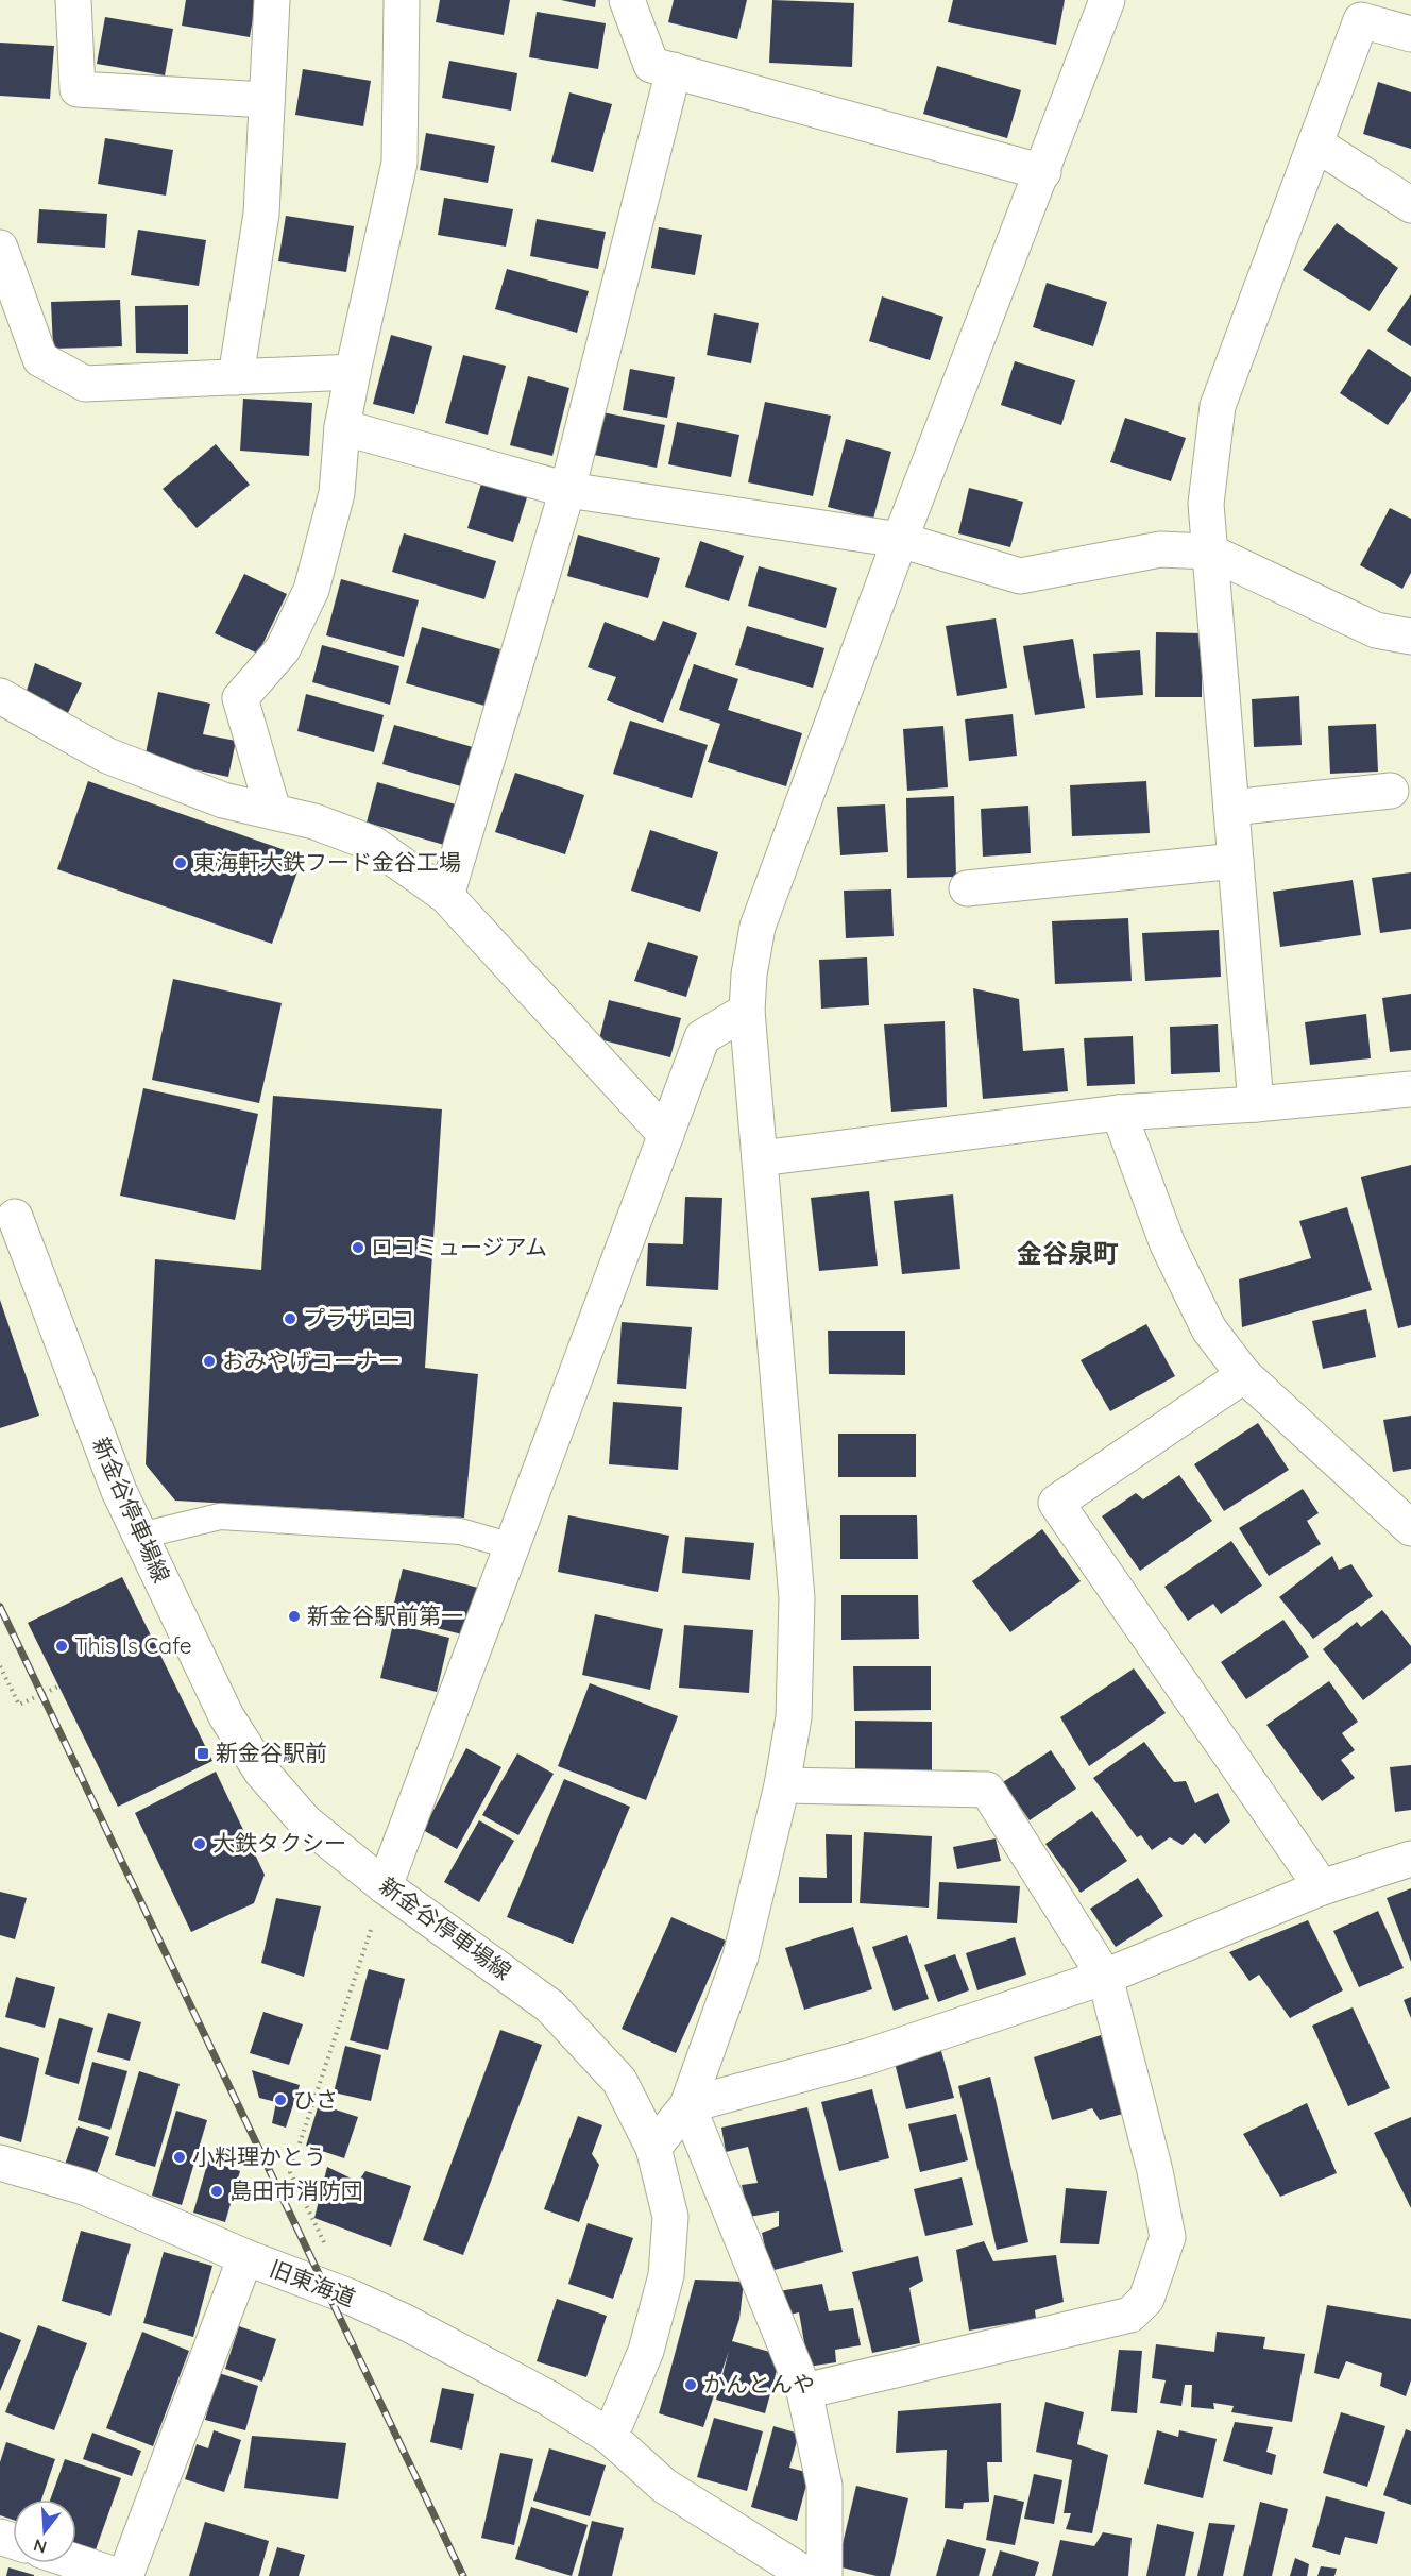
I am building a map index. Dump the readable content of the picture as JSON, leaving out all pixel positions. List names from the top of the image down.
{
  "streets": {
    "street": ["新金谷停車場線", "旧東海道"]
  },
  "crossings": [
    ["新金谷停車場線", "旧東海道"]
  ],
  "districts": ["金谷泉町"],
  "places": {
    "other": [
      "東海軒大鉄フード金谷工場",
      "ロコミュージアム",
      "プラザロコ",
      "おみやげコーナー",
      "新金谷駅前第一",
      "This Is Cafe",
      "大鉄タクシー",
      "ひさ",
      "小料理かとう",
      "島田市消防団",
      "かんとんや"
    ],
    "transit": ["新金谷駅前"]
  },
  "north": "bottom"
}
